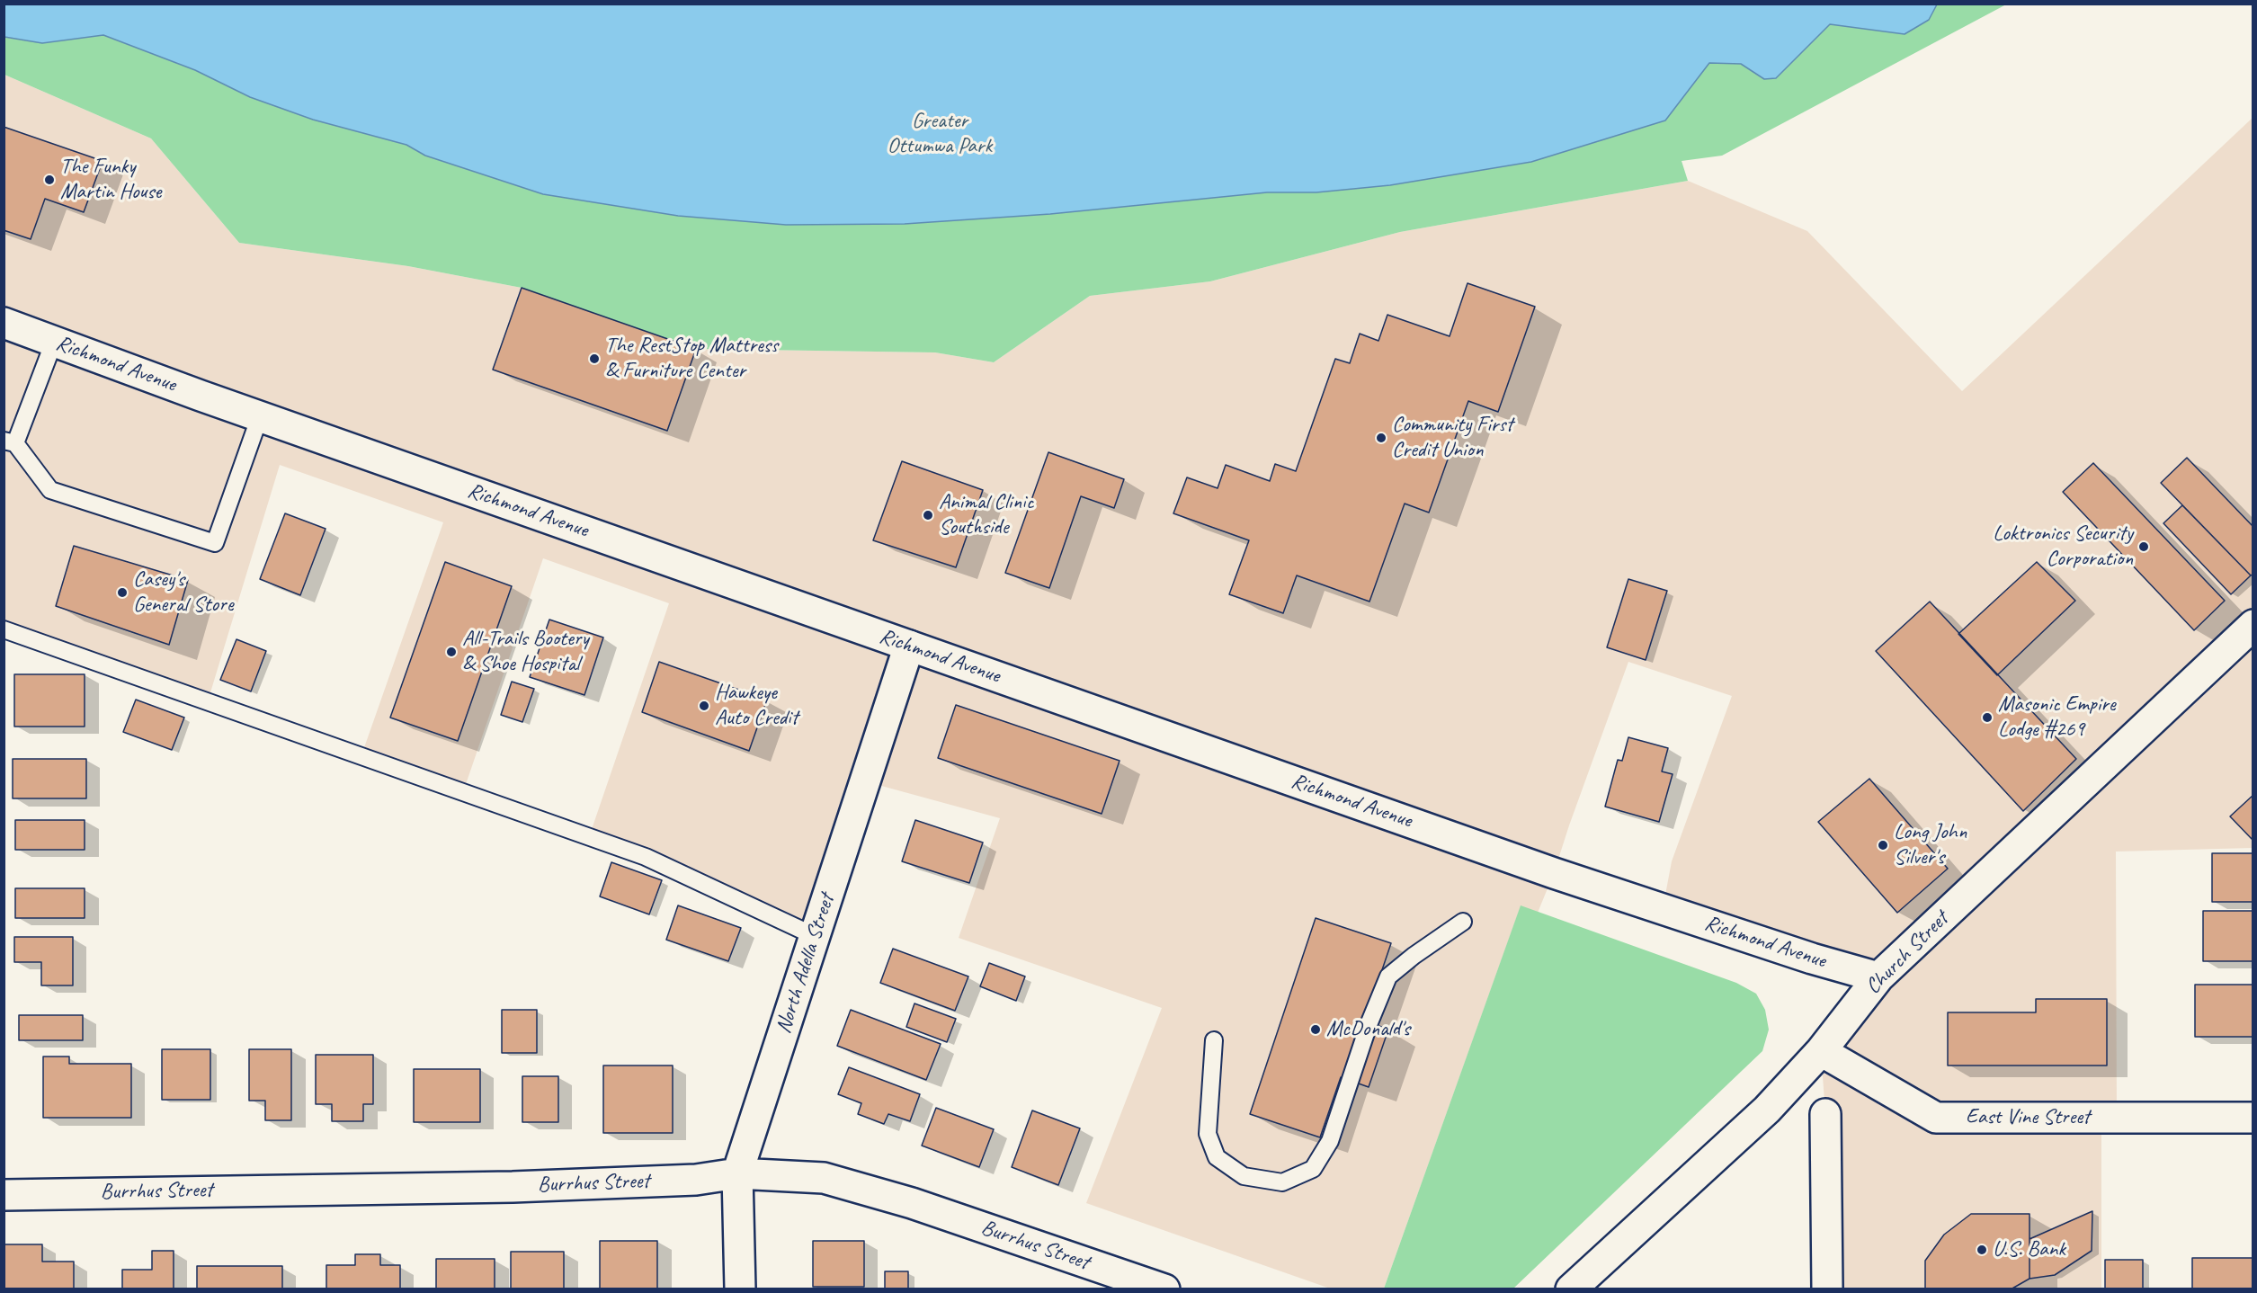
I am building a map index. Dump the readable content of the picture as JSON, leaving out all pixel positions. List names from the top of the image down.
{
  "streets": {
    "street": [
      "Richmond Avenue",
      "Church Street",
      "North Adella Street",
      "East Vine Street",
      "Burrhus Street"
    ]
  },
  "crossings": [
    ["Richmond Avenue", "Church Street"],
    ["Richmond Avenue", "North Adella Street"],
    ["Church Street", "East Vine Street"],
    ["North Adella Street", "Burrhus Street"]
  ],
  "parks": ["Greater Ottumwa Park"],
  "places": [
    "The Funky Martin House",
    "The RestStop Mattress & Furniture Center",
    "Community First Credit Union",
    "Animal Clinic Southside",
    "Loktronics Security Corporation",
    "Casey's General Store",
    "All-Trails Bootery & Shoe Hospital",
    "Hawkeye Auto Credit",
    "Masonic Empire Lodge #269",
    "Long John Silver's",
    "McDonald's",
    "U.S. Bank"
  ]
}
